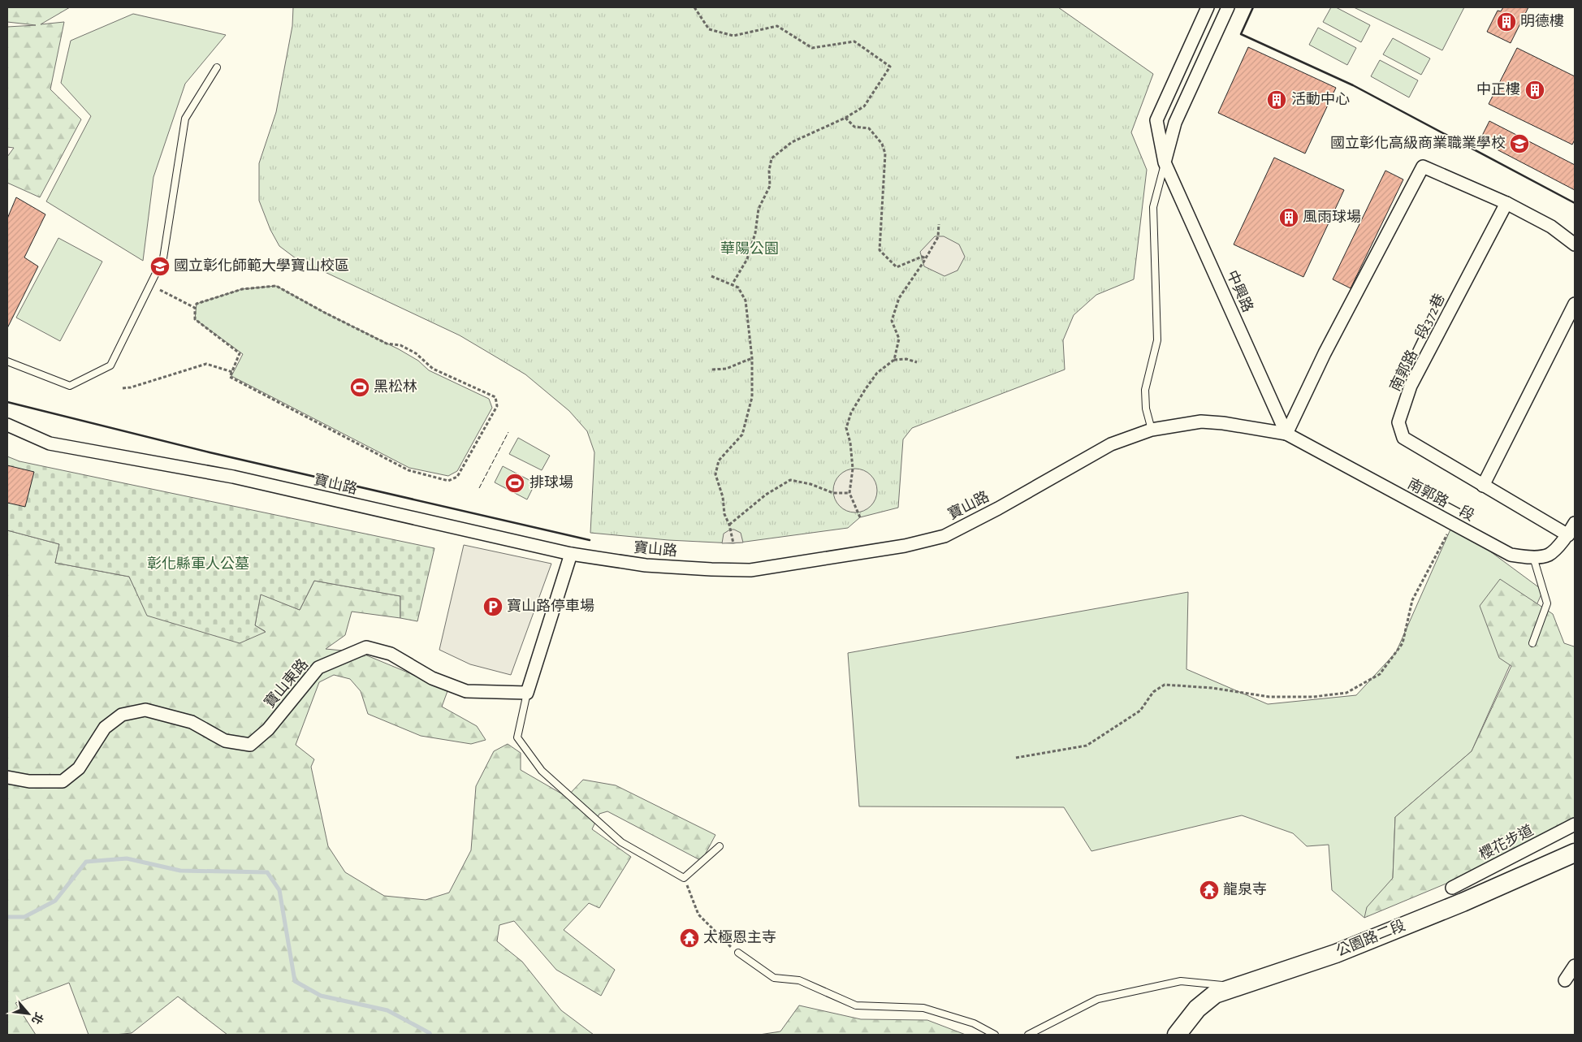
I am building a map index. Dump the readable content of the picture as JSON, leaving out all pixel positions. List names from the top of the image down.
{
  "streets": {
    "main road": ["公園路二段"],
    "street": [
      "中興路",
      "南郭路一段372巷",
      "寶山路",
      "南郭路一段",
      "寶山東路",
      "櫻花步道"
    ]
  },
  "crossings": [
    ["中興路", "寶山路"],
    ["中興路", "南郭路一段"],
    ["南郭路一段372巷", "南郭路一段"],
    ["寶山路", "南郭路一段"]
  ],
  "parks": ["華陽公園", "彰化縣軍人公墓"],
  "places": {
    "building": [
      "明德樓",
      "中正樓",
      "活動中心",
      "風雨球場"
    ],
    "school or university": ["國立彰化高級商業職業學校", "國立彰化師範大學寶山校區"],
    "sports": ["黑松林", "排球場"],
    "parking": ["寶山路停車場"],
    "temple": ["龍泉寺", "太極恩主寺"]
  },
  "north": "bottom right"
}
